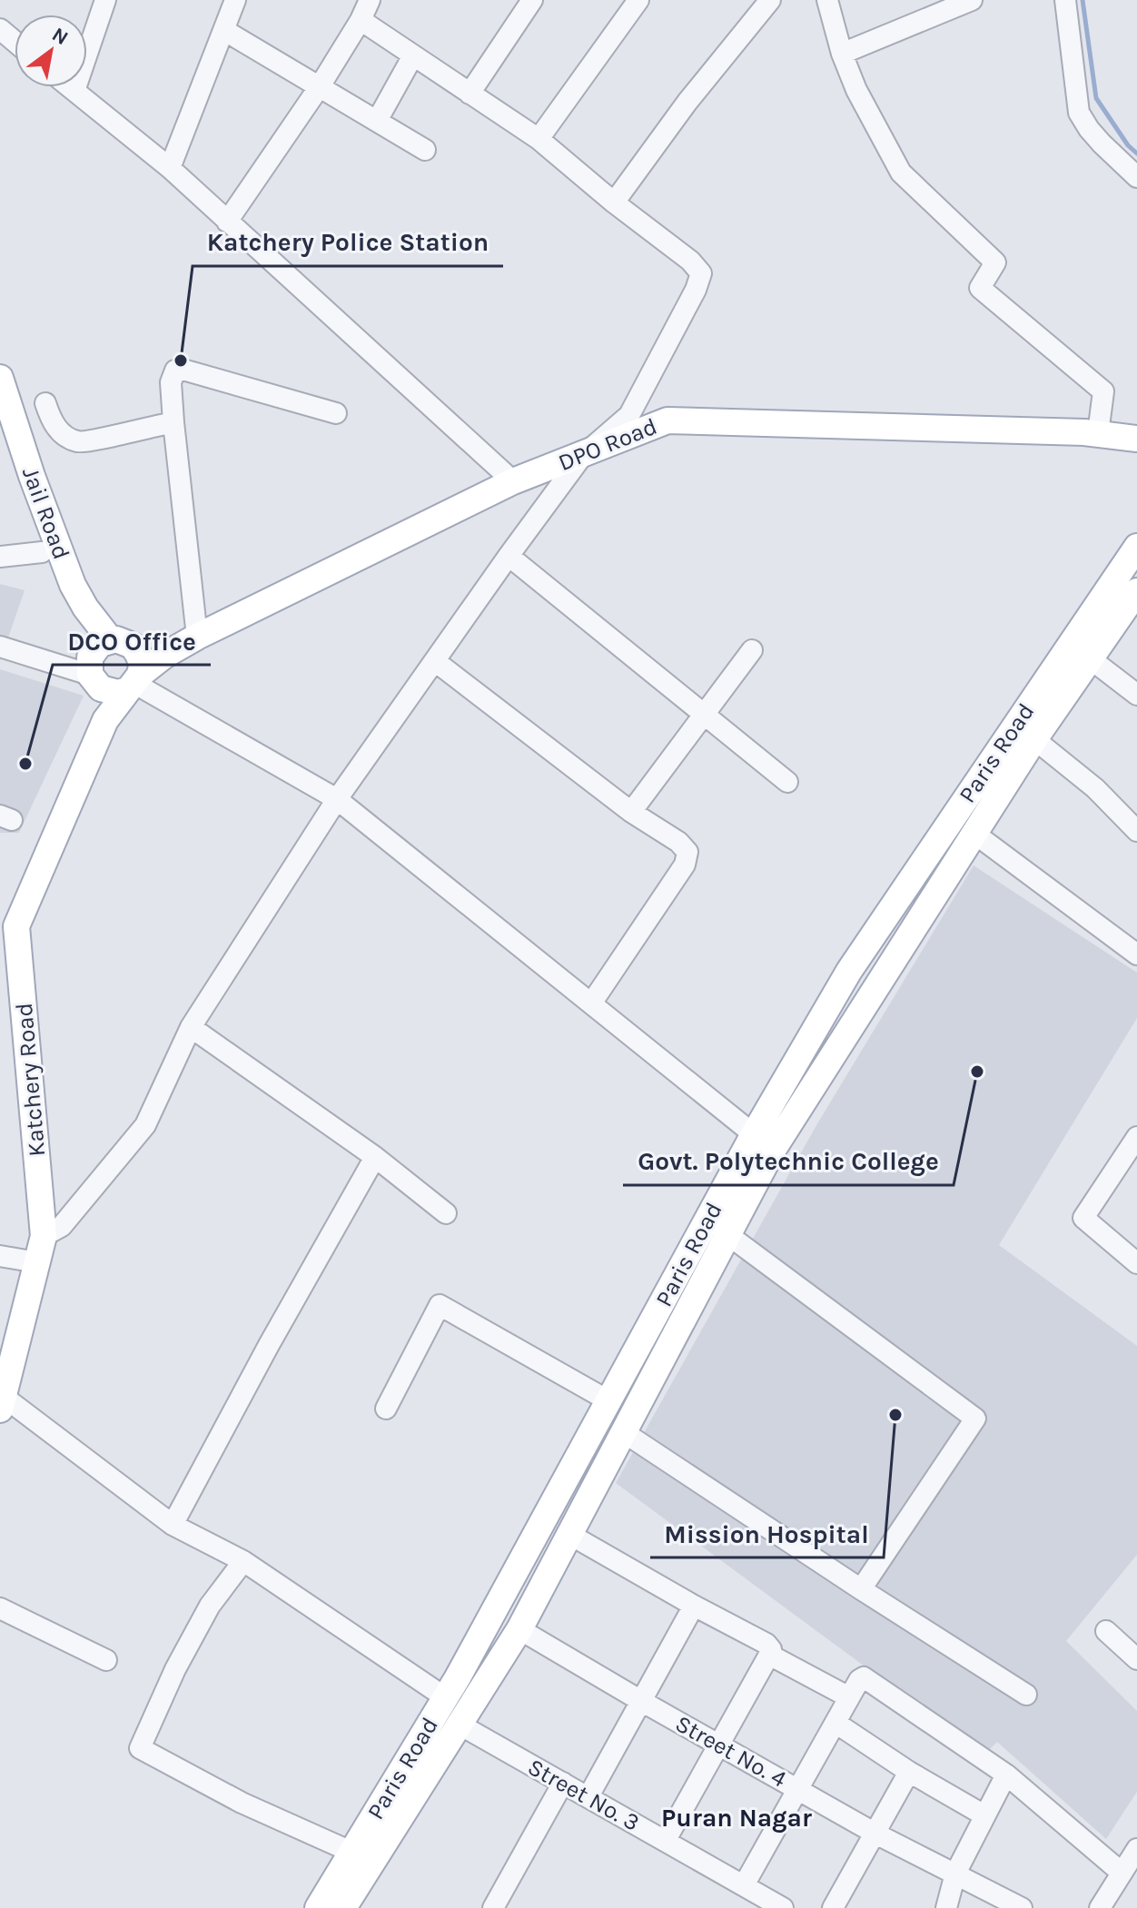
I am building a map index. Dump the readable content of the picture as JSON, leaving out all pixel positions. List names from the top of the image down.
{
  "streets": {
    "main road": [
      "DPO Road",
      "Jail Road",
      "Paris Road",
      "Katchery Road"
    ],
    "street": ["Street No. 4", "Street No. 3"]
  },
  "crossings": [
    ["DPO Road", "Jail Road"],
    ["DPO Road", "Katchery Road"],
    ["Jail Road", "Katchery Road"],
    ["Paris Road", "Street No. 4"],
    ["Paris Road", "Street No. 3"]
  ],
  "districts": ["Puran Nagar"],
  "places": [
    "Katchery Police Station",
    "DCO Office",
    "Govt. Polytechnic College",
    "Mission Hospital"
  ],
  "north": "top right"
}
